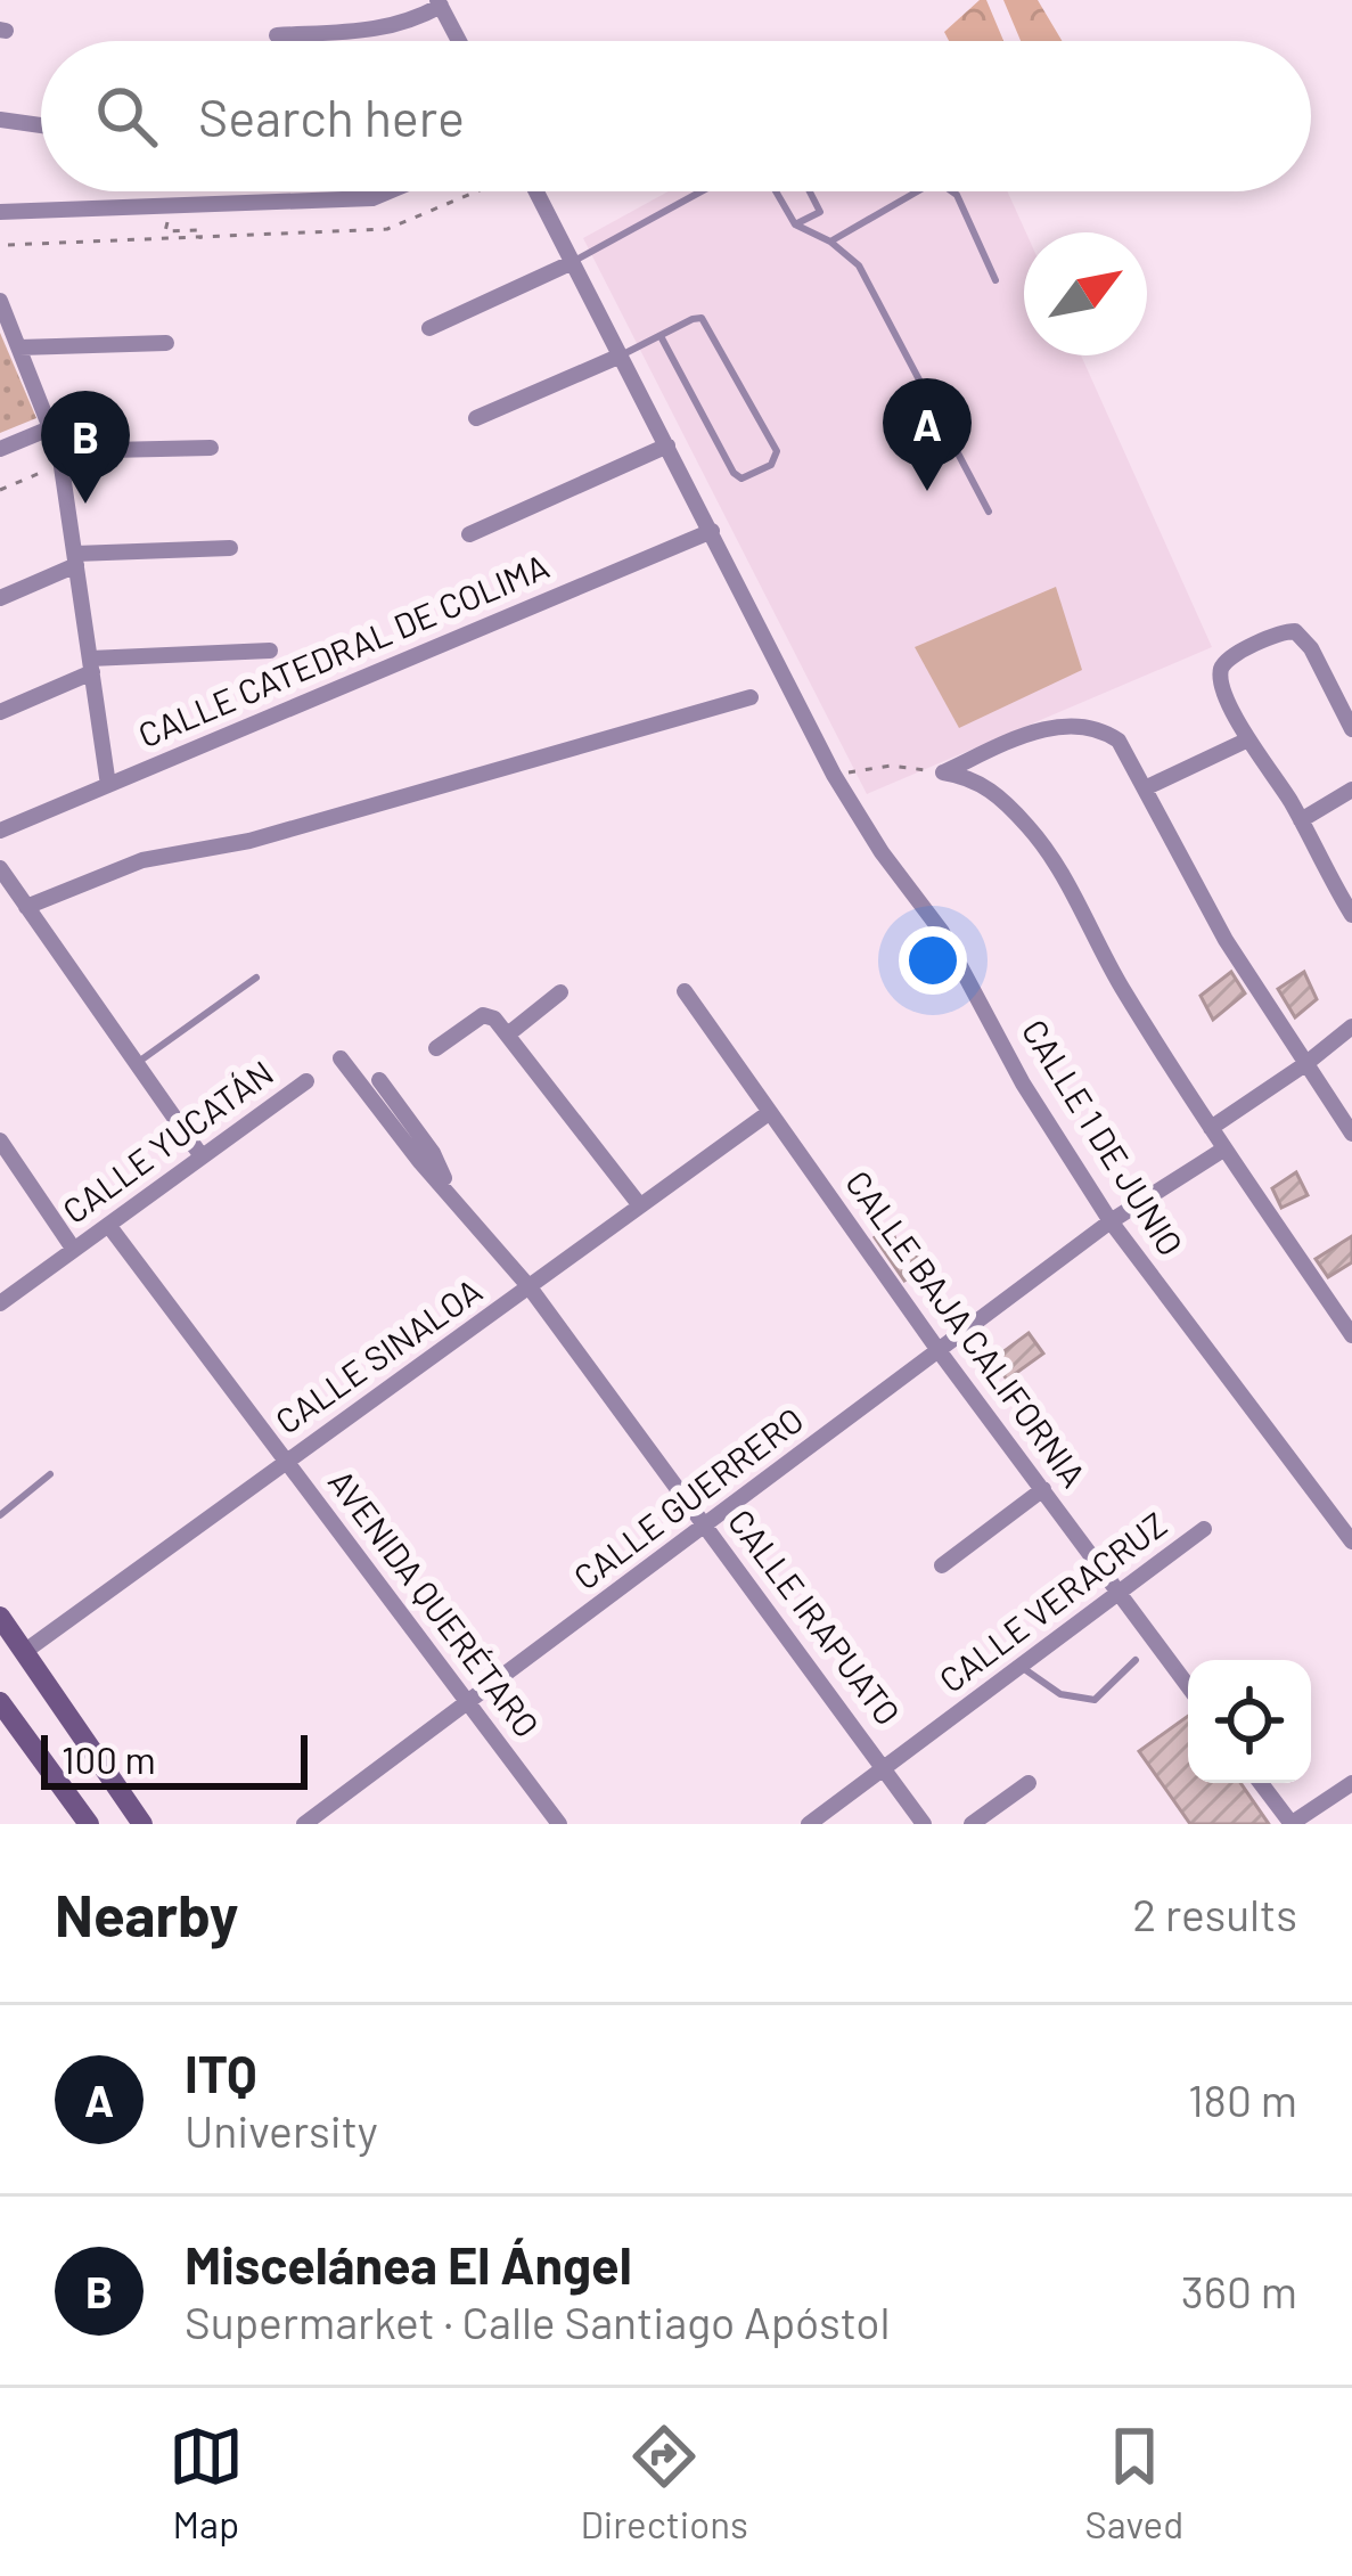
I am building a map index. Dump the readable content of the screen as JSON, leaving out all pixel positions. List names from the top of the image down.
{
  "streets": {
    "street": [
      "CALLE CATEDRAL DE COLIMA",
      "CALLE 1 DE JUNIO",
      "CALLE YUCATÁN",
      "CALLE BAJA CALIFORNIA",
      "CALLE SINALOA",
      "CALLE GUERRERO",
      "CALLE VERACRUZ",
      "AVENIDA QUERÉTARO",
      "CALLE IRAPUATO"
    ]
  },
  "crossings": [
    ["CALLE CATEDRAL DE COLIMA", "CALLE 1 DE JUNIO"],
    ["CALLE 1 DE JUNIO", "CALLE GUERRERO"],
    ["CALLE YUCATÁN", "AVENIDA QUERÉTARO"],
    ["CALLE BAJA CALIFORNIA", "CALLE SINALOA"],
    ["CALLE BAJA CALIFORNIA", "CALLE GUERRERO"],
    ["CALLE BAJA CALIFORNIA", "CALLE VERACRUZ"],
    ["CALLE SINALOA", "AVENIDA QUERÉTARO"],
    ["CALLE SINALOA", "CALLE IRAPUATO"],
    ["CALLE GUERRERO", "AVENIDA QUERÉTARO"],
    ["CALLE GUERRERO", "CALLE IRAPUATO"],
    ["CALLE VERACRUZ", "CALLE IRAPUATO"]
  ],
  "scale_bar": "100 m",
  "north": "top right",
  "page": {
    "search": "Search here",
    "pins": ["A", "B"],
    "scale": "100 m",
    "heading": ["Nearby", "2 results"],
    "list": [
      {
        "mark": "A",
        "name": "ITQ",
        "note": "University",
        "value": "180 m"
      },
      {
        "mark": "B",
        "name": "Miscelánea El Ángel",
        "note": "Supermarket · Calle Santiago Apóstol",
        "value": "360 m"
      }
    ],
    "nav": ["Map", "Directions", "Saved"]
  }
}
